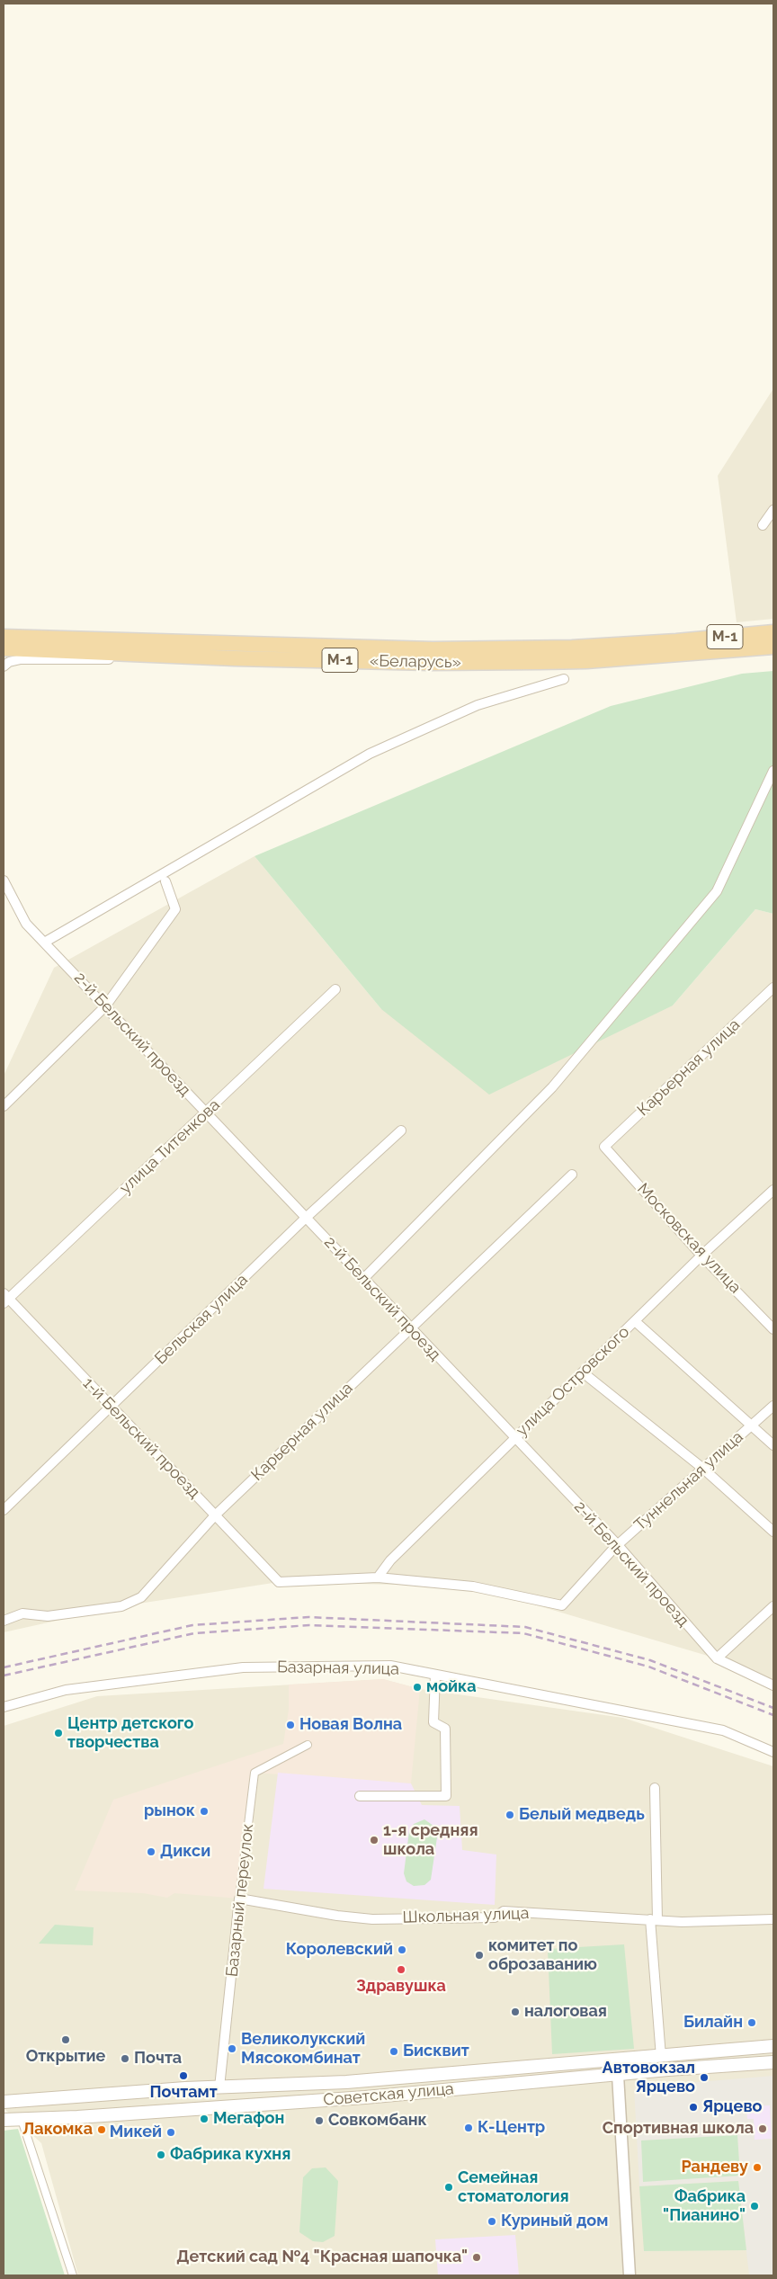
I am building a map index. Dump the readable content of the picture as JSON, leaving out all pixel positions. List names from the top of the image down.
{
  "streets": {
    "highway": ["М-1", "«Беларусь»"],
    "main road": ["Советская улица"],
    "street": [
      "2-й Бельский проезд",
      "Карьерная улица",
      "улица Титенкова",
      "Московская улица",
      "Бельская улица",
      "улица Островского",
      "1-й Бельский проезд",
      "Туннельная улица",
      "Базарная улица",
      "Базарный переулок",
      "Школьная улица"
    ]
  },
  "crossings": [
    ["2-й Бельский проезд", "Карьерная улица"],
    ["2-й Бельский проезд", "улица Титенкова"],
    ["2-й Бельский проезд", "Бельская улица"],
    ["2-й Бельский проезд", "улица Островского"],
    ["2-й Бельский проезд", "Туннельная улица"],
    ["Карьерная улица", "Московская улица"],
    ["Карьерная улица", "1-й Бельский проезд"],
    ["улица Титенкова", "1-й Бельский проезд"],
    ["Московская улица", "улица Островского"],
    ["Бельская улица", "1-й Бельский проезд"],
    ["улица Островского", "Туннельная улица"],
    ["1-й Бельский проезд", "Туннельная улица"],
    ["Базарный переулок", "Школьная улица"],
    ["Базарный переулок", "Советская улица"]
  ],
  "places": [
    "мойка",
    "Новая Волна",
    "Центр детского творчества",
    "рынок",
    "Белый медведь",
    "1-я средняя школа",
    "Дикси",
    "Королевский",
    "комитет по оброзаванию",
    "Здравушка",
    "налоговая",
    "Билайн",
    "Открытие",
    "Великолукский Мясокомбинат",
    "Бисквит",
    "Почта",
    "Почтамт",
    "Автовокзал Ярцево",
    "Ярцево",
    "Мегафон",
    "Совкомбанк",
    "К-Центр",
    "Спортивная школа",
    "Лакомка",
    "Микей",
    "Фабрика кухня",
    "Рандеву",
    "Семейная стоматология",
    "Фабрика \"Пианино\"",
    "Куриный дом",
    "Детский сад №4 \"Красная шапочка\""
  ]
}
